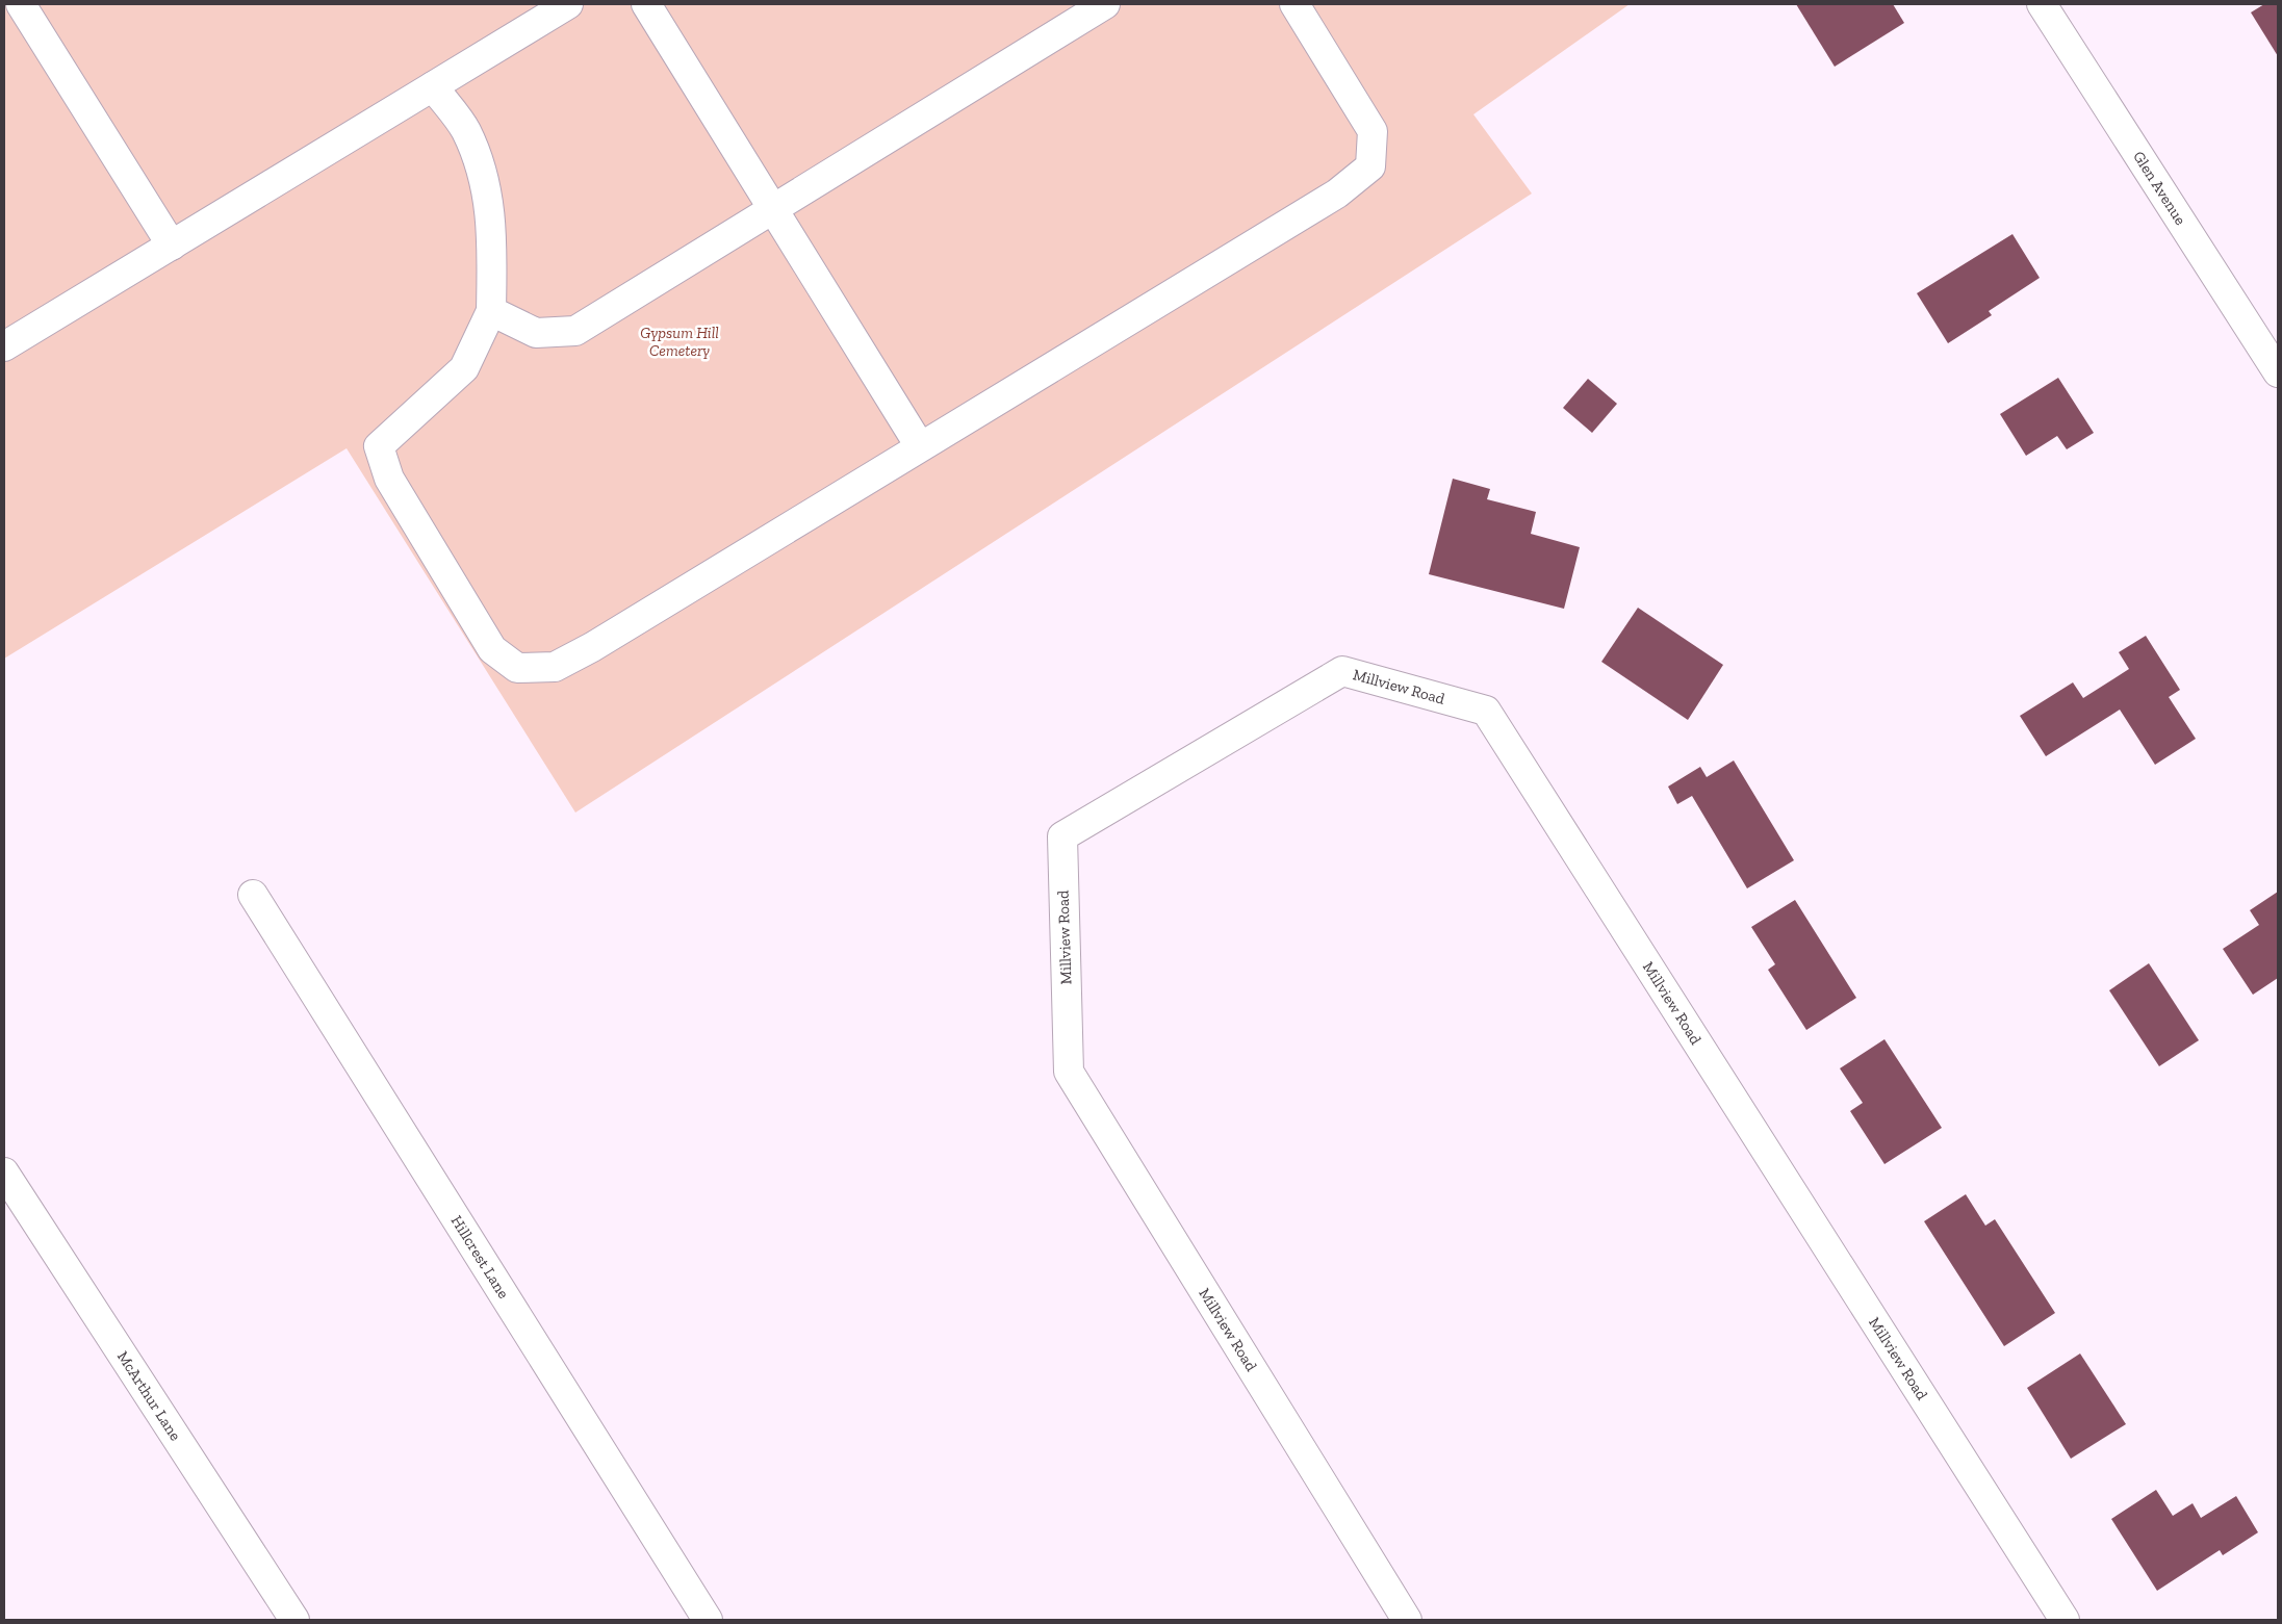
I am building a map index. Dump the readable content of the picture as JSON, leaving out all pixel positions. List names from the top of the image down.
{
  "streets": {
    "street": [
      "Glen Avenue",
      "Millview Road",
      "Hillcrest Lane",
      "McArthur Lane"
    ]
  },
  "parks": ["Gypsum Hill Cemetery"]
}
